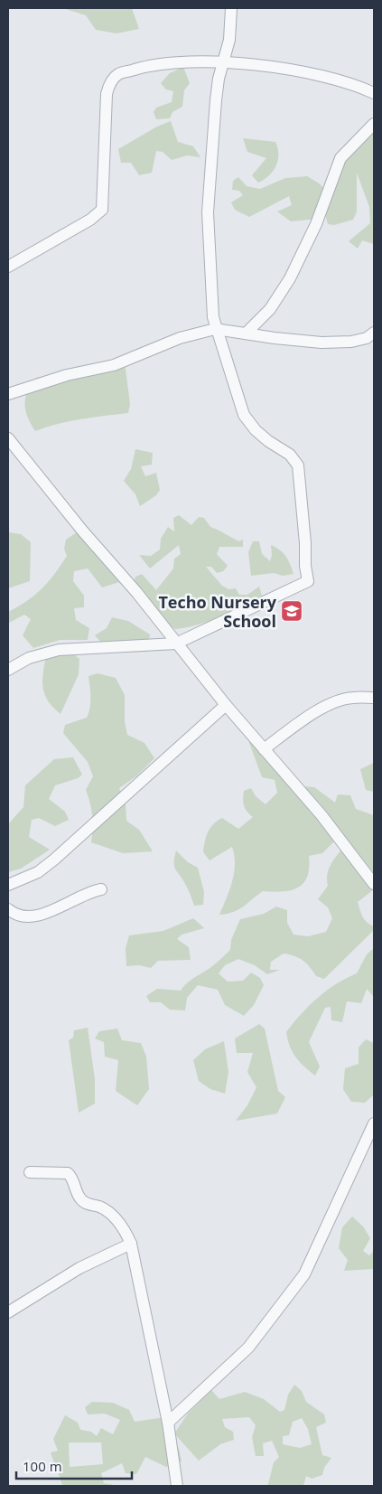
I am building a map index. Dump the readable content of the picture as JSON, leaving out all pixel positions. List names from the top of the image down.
{
  "places": {
    "school or university": ["Techo Nursery School"]
  },
  "scale_bar": "100 m"
}
